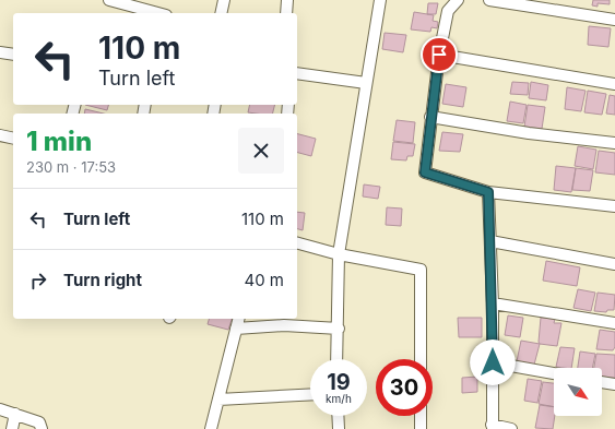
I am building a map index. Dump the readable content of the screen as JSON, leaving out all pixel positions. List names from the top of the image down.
{
  "north": "bottom right",
  "page": {
    "turn": ["110 m", "Turn left"],
    "heading": ["1 min", "230 m · 17:53"],
    "list": [
      {
        "name": "Turn left",
        "value": "110 m"
      },
      {
        "name": "Turn right",
        "value": "40 m"
      }
    ],
    "speed": "19 km/h",
    "limit": "30"
  }
}
